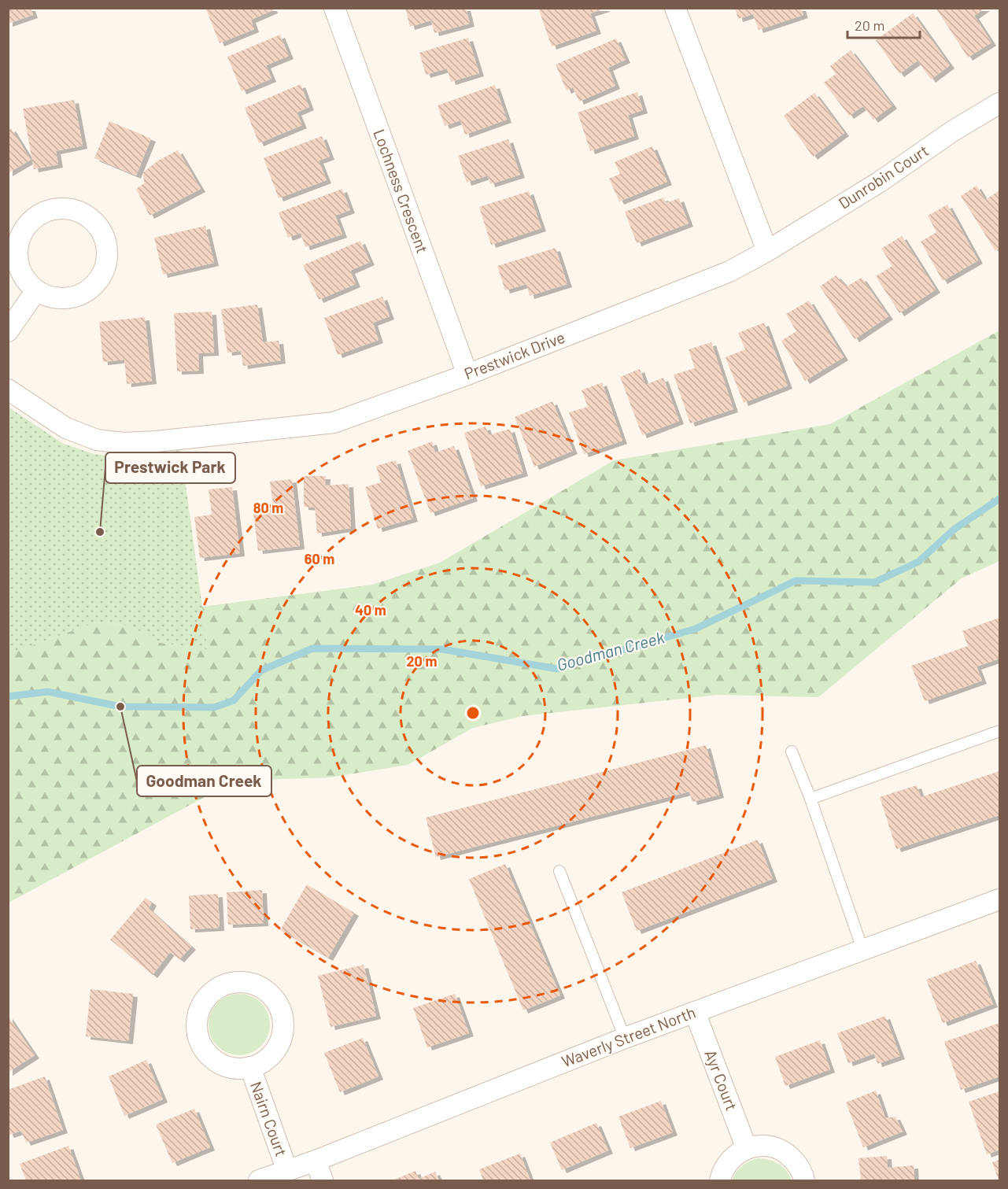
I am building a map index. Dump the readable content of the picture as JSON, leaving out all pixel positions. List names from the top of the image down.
{
  "streets": {
    "street": [
      "Dunrobin Court",
      "Lochness Crescent",
      "Prestwick Drive",
      "Waverly Street North",
      "Ayr Court",
      "Nairn Court"
    ]
  },
  "crossings": [
    ["Dunrobin Court", "Prestwick Drive"],
    ["Lochness Crescent", "Prestwick Drive"],
    ["Waverly Street North", "Ayr Court"],
    ["Waverly Street North", "Nairn Court"]
  ],
  "water": ["Goodman Creek"],
  "places": ["Prestwick Park", "Goodman Creek"],
  "scale_bar": "20 m",
  "rings": [
    "80 m",
    "60 m",
    "40 m",
    "20 m"
  ]
}
